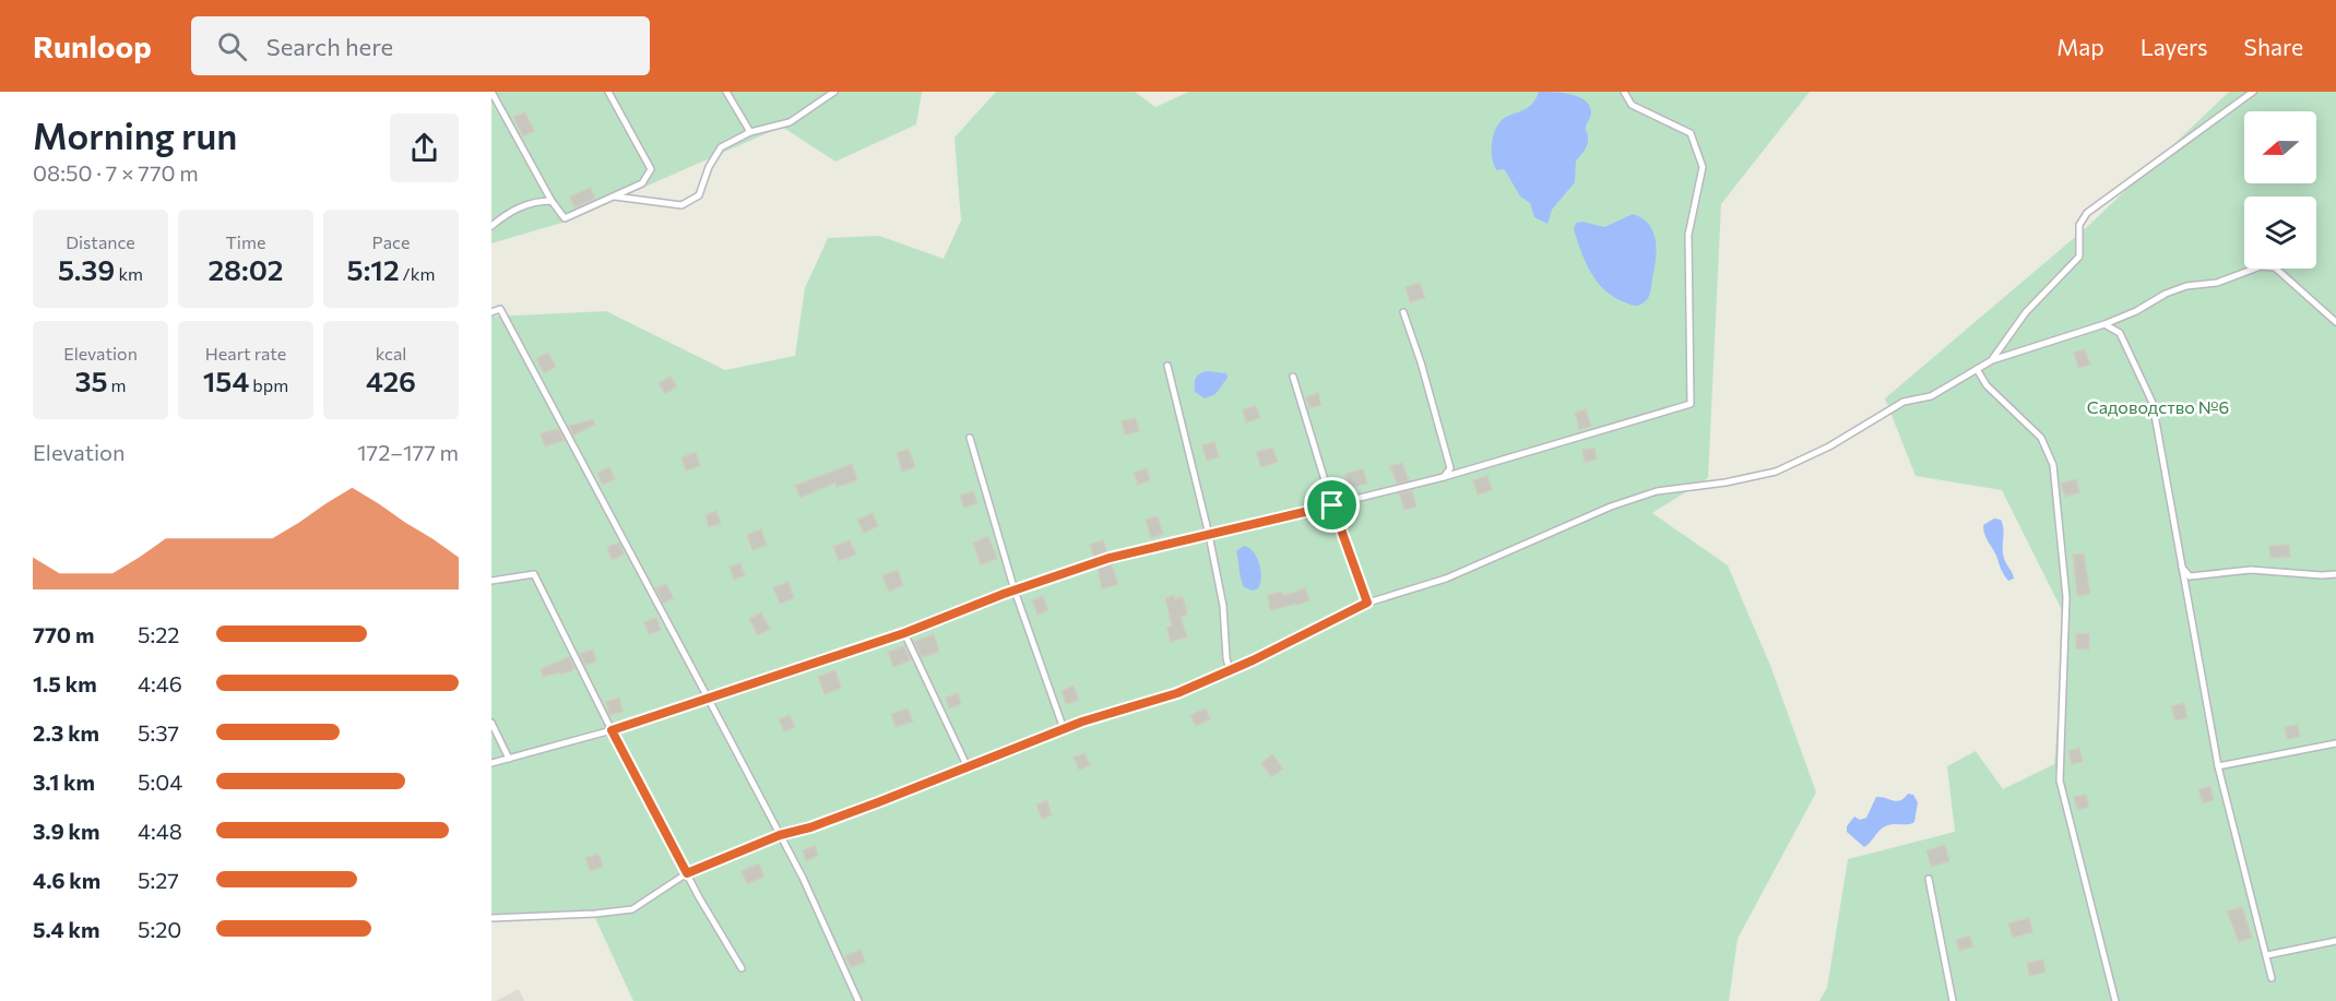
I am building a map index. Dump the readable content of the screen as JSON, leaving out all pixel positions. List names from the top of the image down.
{
  "parks": ["Садоводство №6"],
  "north": "left",
  "page": {
    "header": "Runloop",
    "search": "Search here",
    "nav": ["Map", "Layers", "Share"],
    "heading": ["Morning run", "08:50 · 7 × 770 m"],
    "stats": [
      ["Distance", "5.39 km"],
      ["Time", "28:02"],
      ["Pace", "5:12 /km"],
      ["Elevation", "35 m"],
      ["Heart rate", "154 bpm"],
      ["kcal", "426"]
    ],
    "chart": ["Elevation", "172–177 m"],
    "list": [
      {
        "name": "770 m",
        "note": "5:22"
      },
      {
        "name": "1.5 km",
        "note": "4:46"
      },
      {
        "name": "2.3 km",
        "note": "5:37"
      },
      {
        "name": "3.1 km",
        "note": "5:04"
      },
      {
        "name": "3.9 km",
        "note": "4:48"
      },
      {
        "name": "4.6 km",
        "note": "5:27"
      },
      {
        "name": "5.4 km",
        "note": "5:20"
      }
    ]
  }
}
